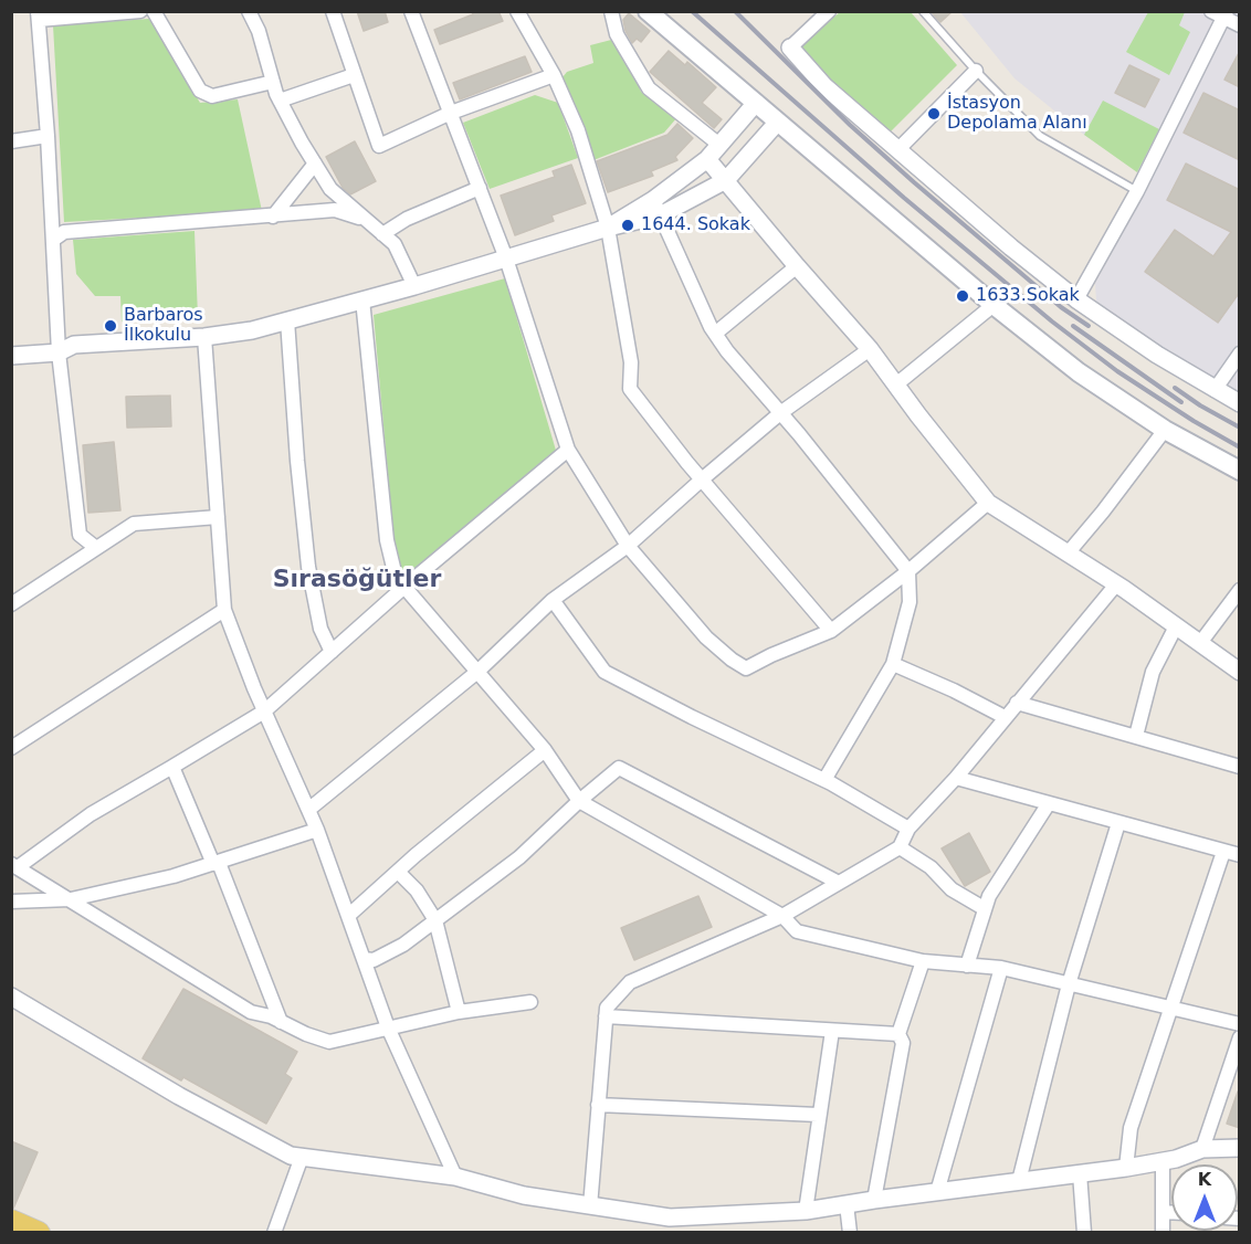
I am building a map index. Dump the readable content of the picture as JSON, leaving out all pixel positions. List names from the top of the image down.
{
  "districts": ["Sırasöğütler"],
  "places": [
    "İstasyon Depolama Alanı",
    "1644. Sokak",
    "1633.Sokak",
    "Barbaros İlkokulu"
  ],
  "north": "top"
}
